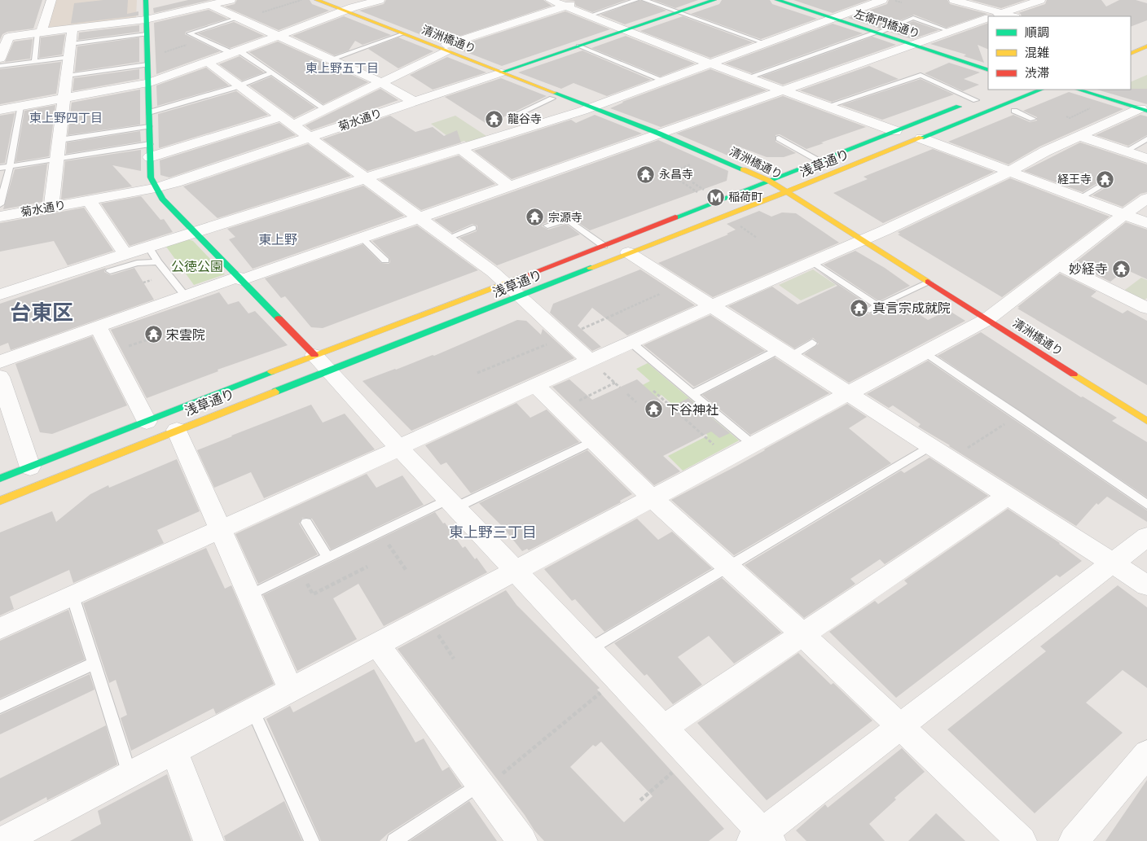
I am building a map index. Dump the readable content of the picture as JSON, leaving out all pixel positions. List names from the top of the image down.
{
  "streets": {
    "street": [
      "左衛門橋通り",
      "清洲橋通り",
      "菊水通り",
      "浅草通り"
    ]
  },
  "crossings": [
    ["清洲橋通り", "菊水通り"],
    ["清洲橋通り", "浅草通り"]
  ],
  "districts": [
    "東上野五丁目",
    "東上野四丁目",
    "東上野",
    "台東区",
    "東上野三丁目"
  ],
  "parks": ["公徳公園"],
  "places": {
    "temple": [
      "龍谷寺",
      "永昌寺",
      "経王寺",
      "宗源寺",
      "妙経寺",
      "真言宗成就院",
      "宋雲院",
      "下谷神社"
    ],
    "metro station": ["稲荷町"]
  },
  "legend": ["順調", "混雑", "渋滞"]
}
